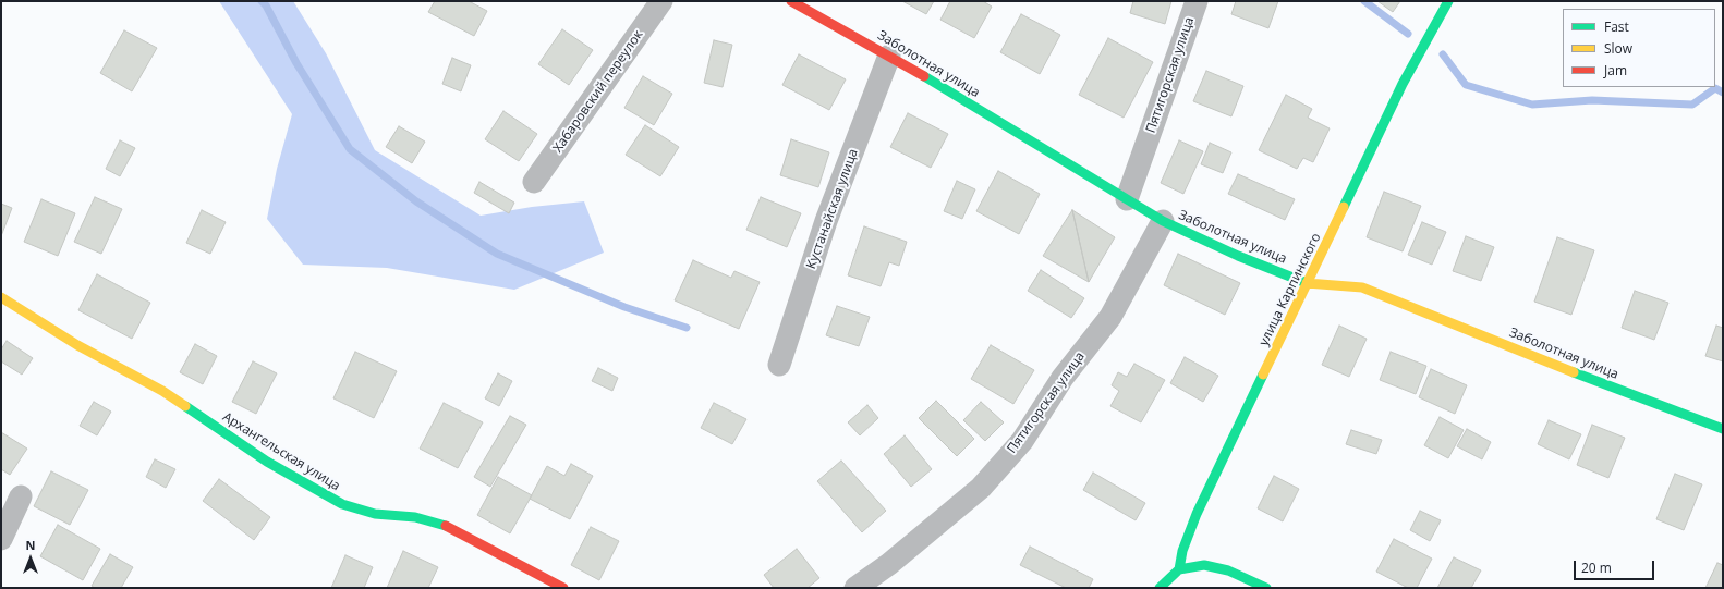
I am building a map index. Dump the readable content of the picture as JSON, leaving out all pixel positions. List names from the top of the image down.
{
  "streets": {
    "street": [
      "Заболотная улица",
      "Пятигорская улица",
      "Хабаровский переулок",
      "Кустанайская улица",
      "улица Карпинского",
      "Архангельская улица"
    ]
  },
  "crossings": [
    ["Заболотная улица", "Пятигорская улица"],
    ["Заболотная улица", "Кустанайская улица"],
    ["Заболотная улица", "улица Карпинского"]
  ],
  "legend": ["Fast", "Slow", "Jam"],
  "scale_bar": "20 m",
  "north": "top"
}
